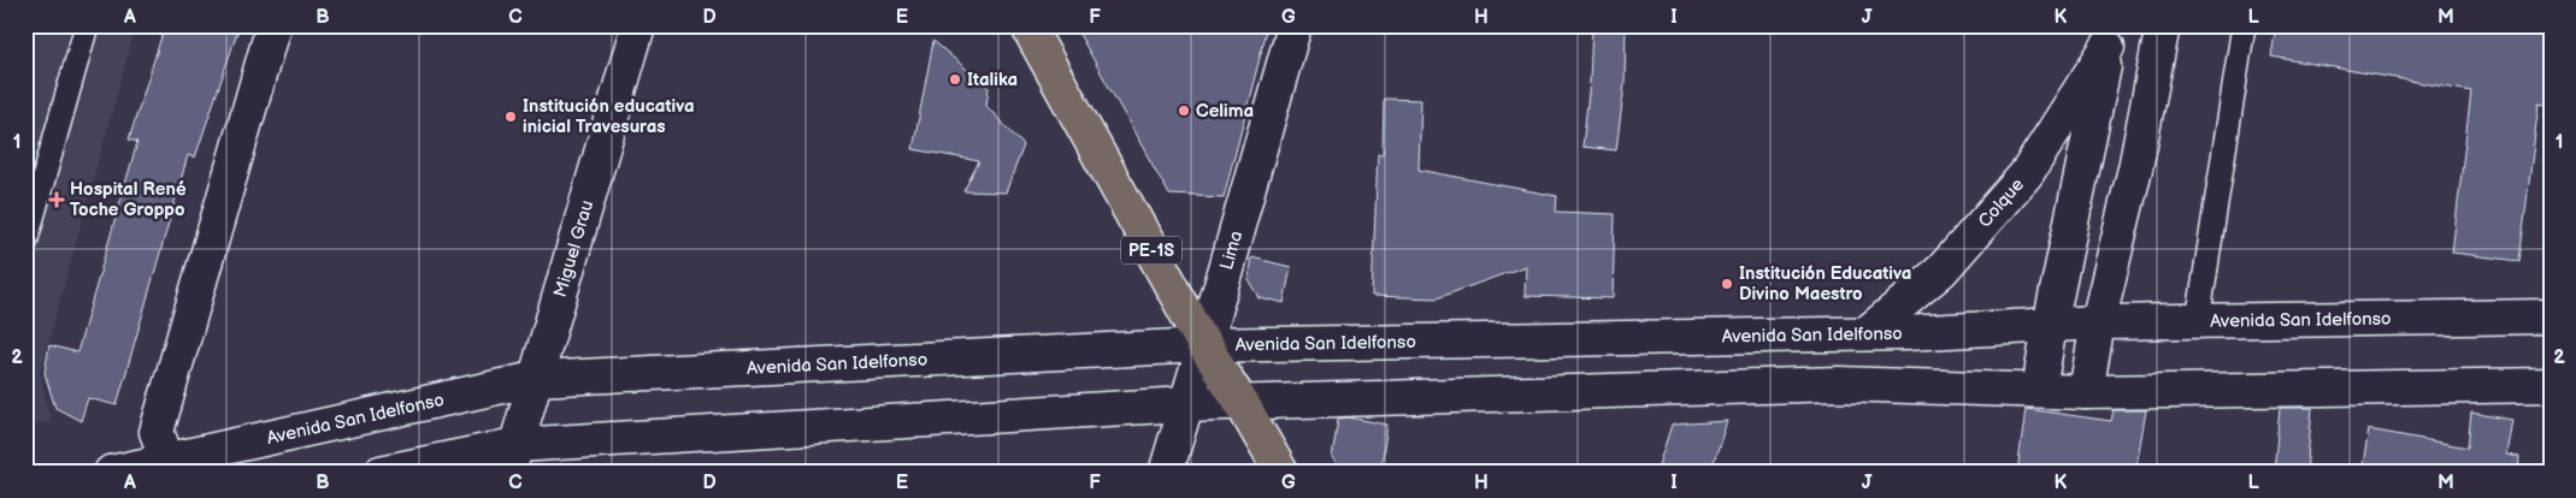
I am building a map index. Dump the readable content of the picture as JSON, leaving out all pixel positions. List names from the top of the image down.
{
  "streets": {
    "highway": ["PE-1S"],
    "street": [
      "Colque",
      "Miguel Grau",
      "Lima",
      "Avenida San Idelfonso"
    ]
  },
  "crossings": [
    ["Colque", "Avenida San Idelfonso"],
    ["Miguel Grau", "Avenida San Idelfonso"],
    ["Lima", "PE-1S"],
    ["Lima", "Avenida San Idelfonso"],
    ["PE-1S", "Avenida San Idelfonso"]
  ],
  "places": {
    "other": [
      "Italika",
      "Celima",
      "Institución educativa inicial Travesuras",
      "Institución Educativa Divino Maestro"
    ],
    "health": ["Hospital René Toche Groppo"]
  },
  "grid": {
    "columns": [
      "A",
      "B",
      "C",
      "D",
      "E",
      "F",
      "G",
      "H",
      "I",
      "J",
      "K",
      "L",
      "M"
    ],
    "rows": ["1", "2"]
  }
}
